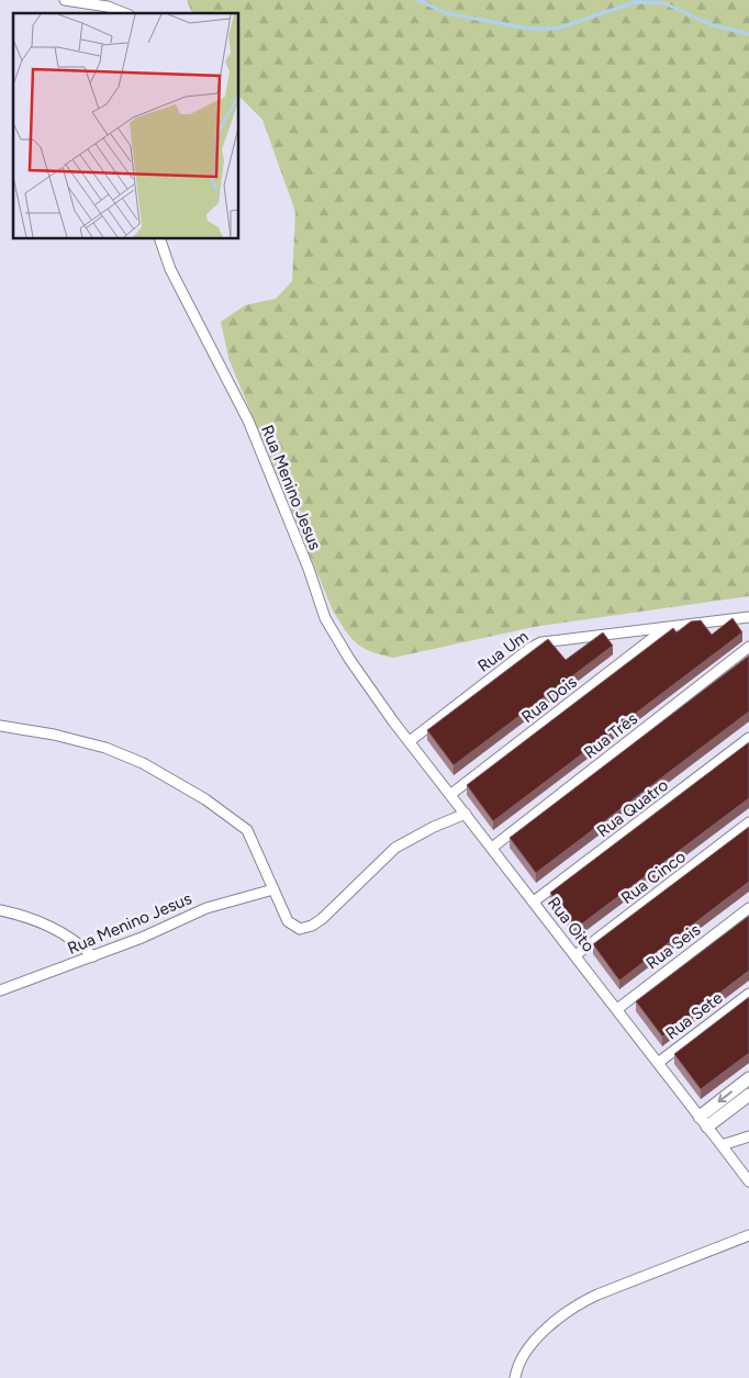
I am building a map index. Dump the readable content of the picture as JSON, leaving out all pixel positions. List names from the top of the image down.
{
  "streets": {
    "street": [
      "Rua Menino Jesus",
      "Rua Um",
      "Rua Dois",
      "Rua Três",
      "Rua Quatro",
      "Rua Cinco",
      "Rua Oito",
      "Rua Seis",
      "Rua Sete"
    ]
  },
  "crossings": [
    ["Rua Menino Jesus", "Rua Um"],
    ["Rua Menino Jesus", "Rua Oito"],
    ["Rua Um", "Rua Dois"],
    ["Rua Um", "Rua Oito"],
    ["Rua Dois", "Rua Oito"],
    ["Rua Três", "Rua Oito"],
    ["Rua Quatro", "Rua Oito"],
    ["Rua Cinco", "Rua Oito"],
    ["Rua Oito", "Rua Seis"],
    ["Rua Oito", "Rua Sete"]
  ]
}
